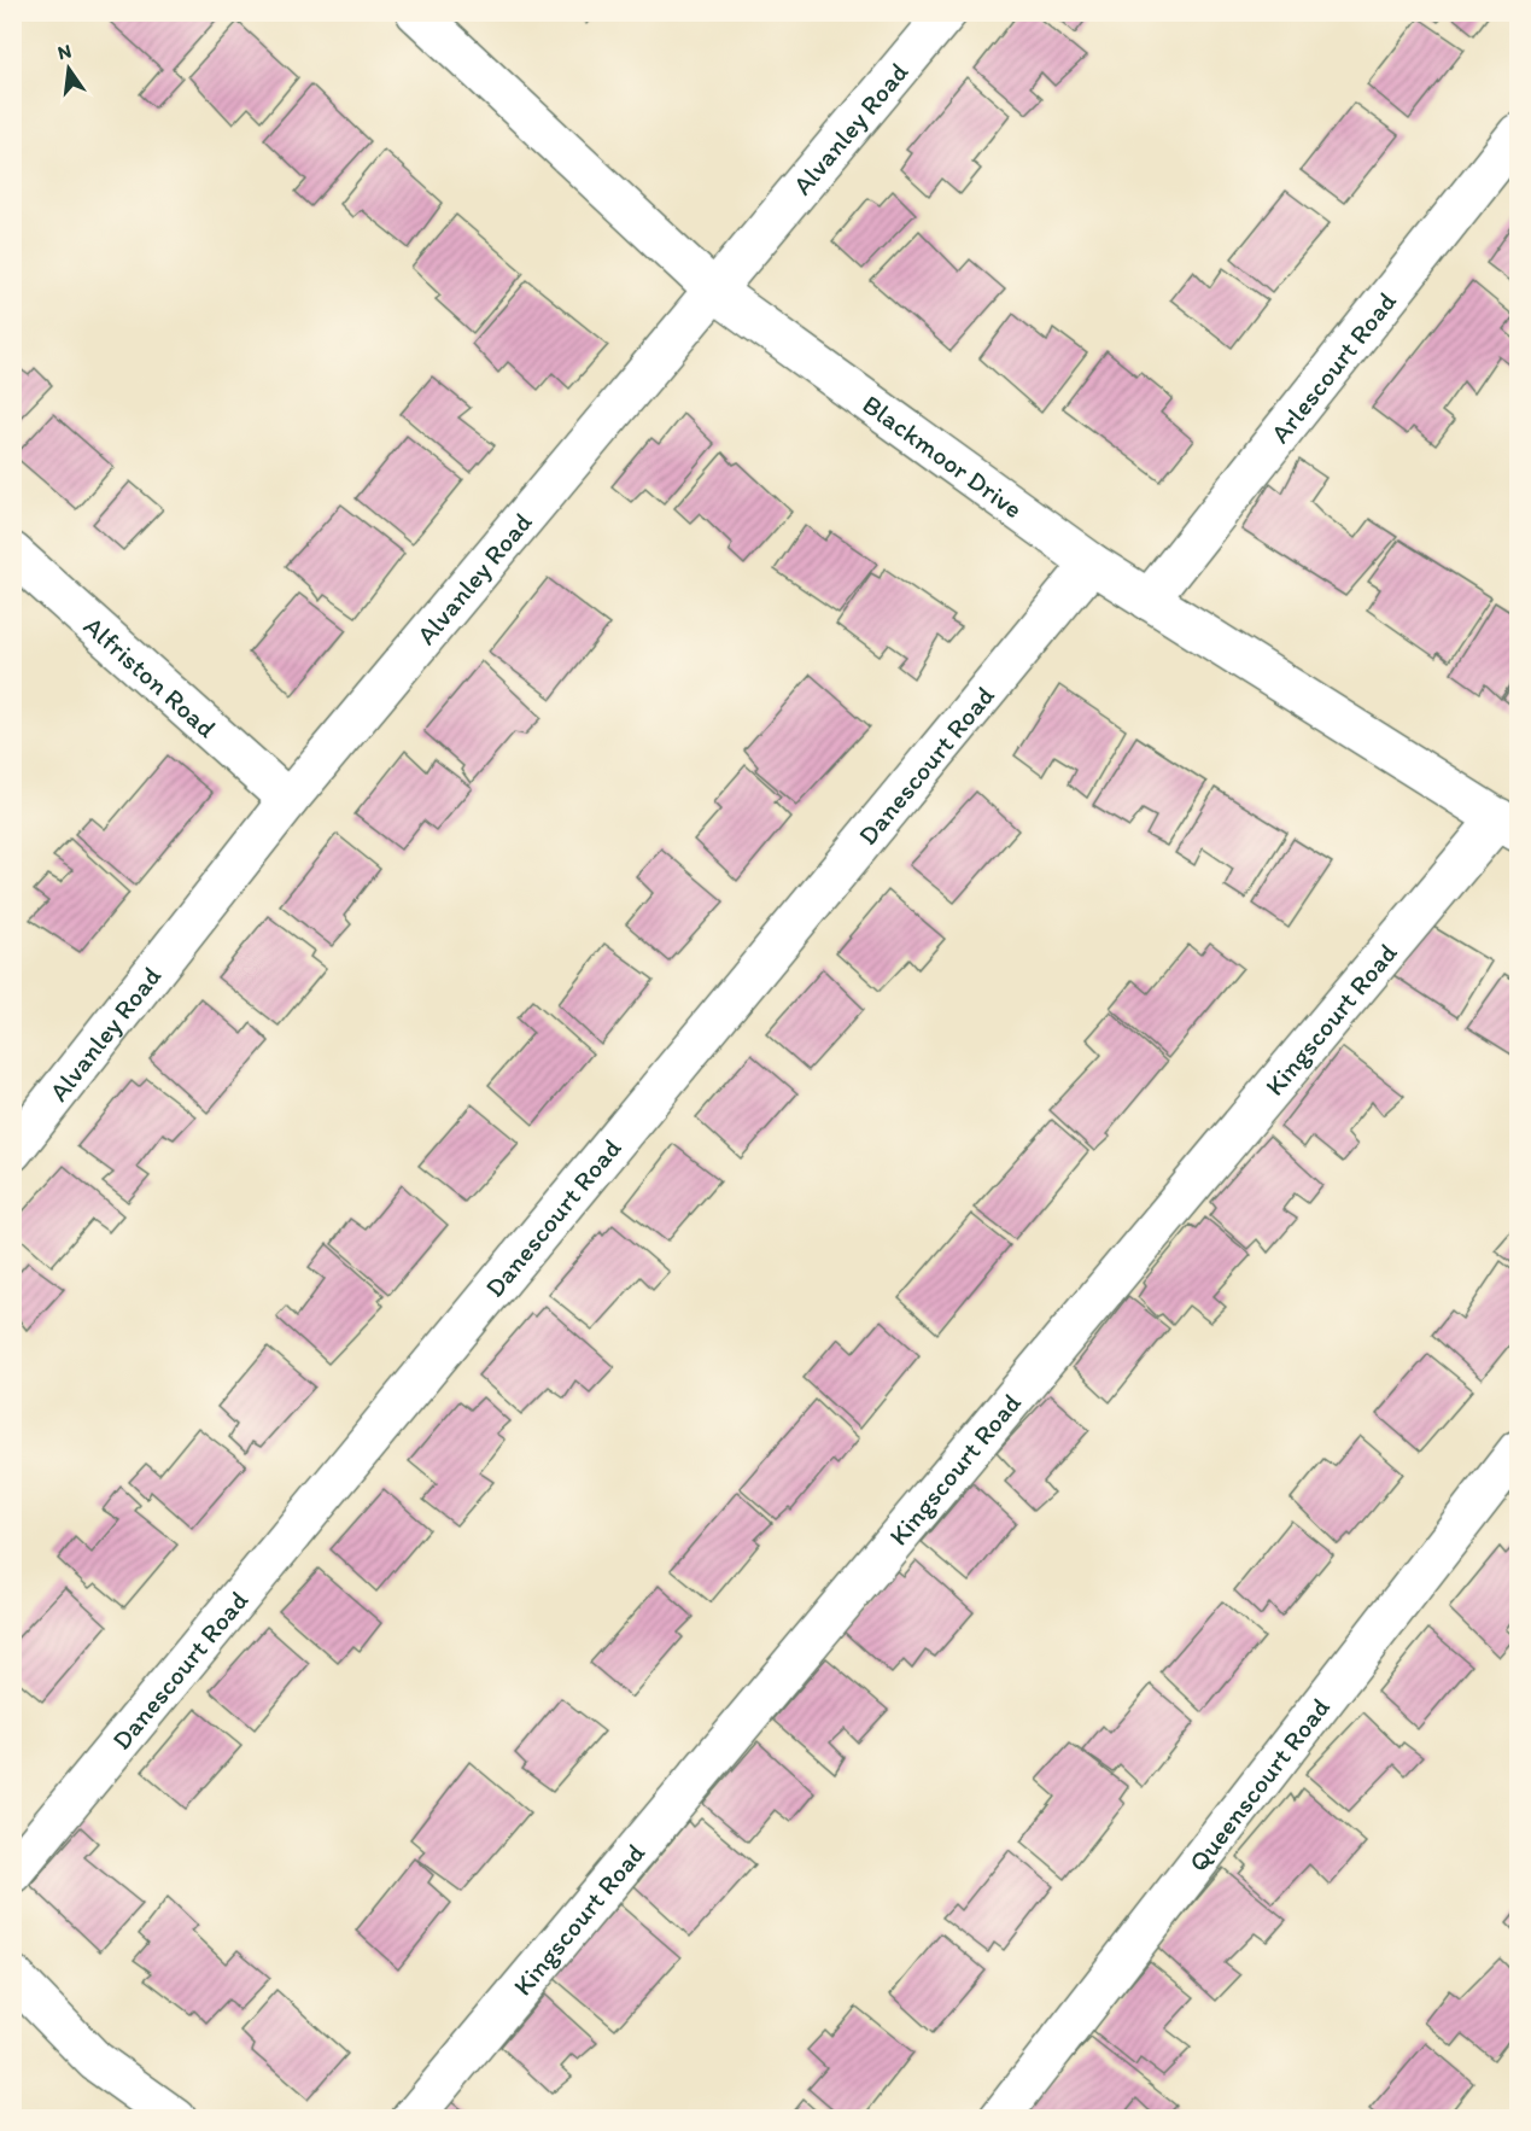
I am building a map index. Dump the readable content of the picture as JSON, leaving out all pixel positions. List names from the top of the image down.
{
  "streets": {
    "street": [
      "Alvanley Road",
      "Arlescourt Road",
      "Blackmoor Drive",
      "Alfriston Road",
      "Danescourt Road",
      "Kingscourt Road",
      "Queenscourt Road"
    ]
  },
  "crossings": [
    ["Alvanley Road", "Blackmoor Drive"],
    ["Alvanley Road", "Alfriston Road"],
    ["Arlescourt Road", "Blackmoor Drive"],
    ["Blackmoor Drive", "Danescourt Road"],
    ["Blackmoor Drive", "Kingscourt Road"]
  ],
  "north": "top"
}
